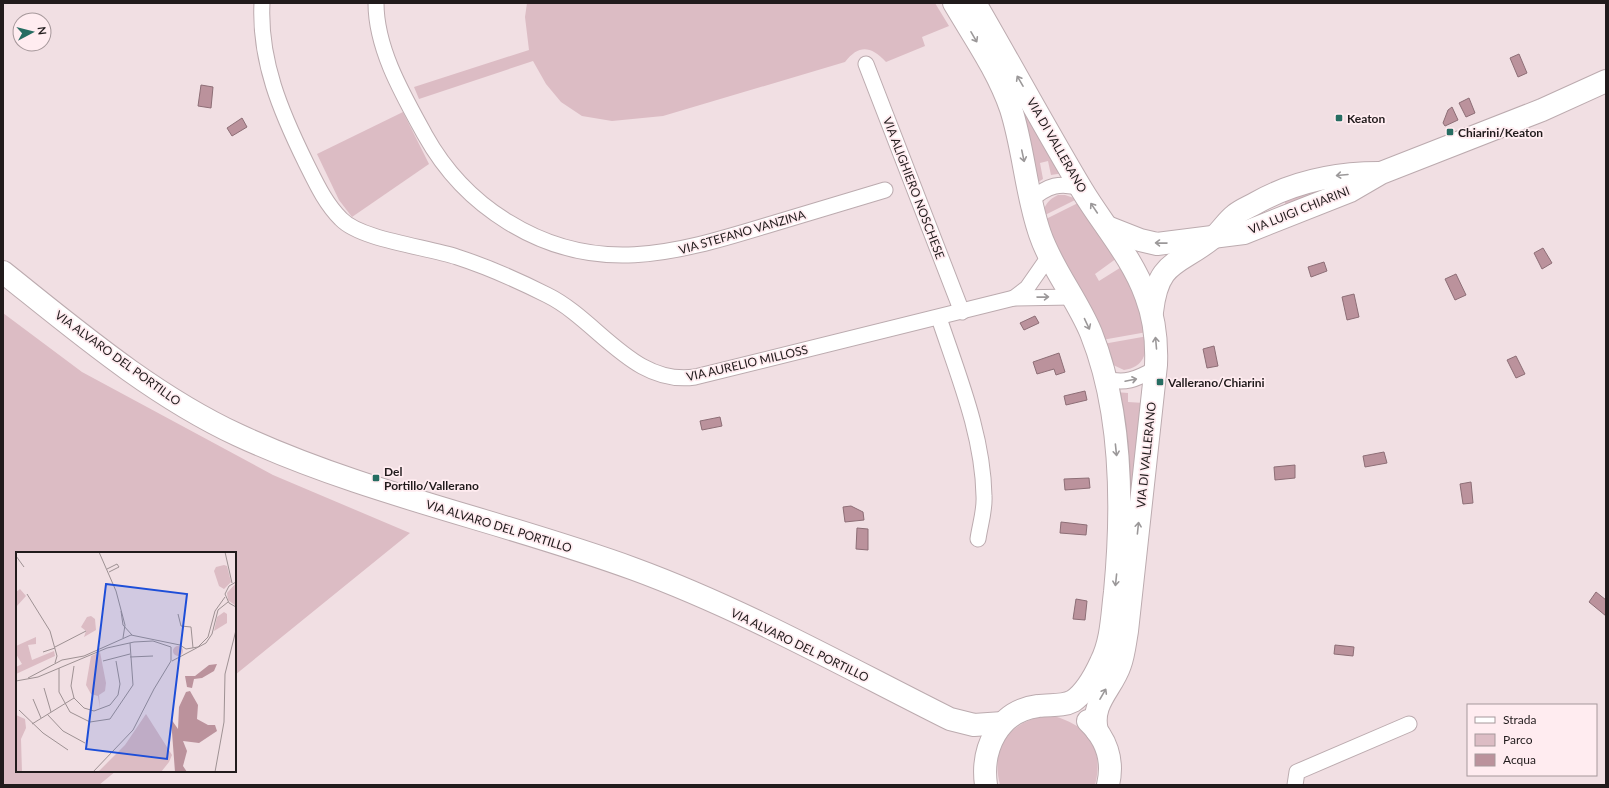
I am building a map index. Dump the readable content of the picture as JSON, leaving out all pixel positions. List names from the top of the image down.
{
  "streets": {
    "street": [
      "VIA DI VALLERANO",
      "VIA ALIGHIERO NOSCHESE",
      "VIA LUIGI CHIARINI",
      "VIA STEFANO VANZINA",
      "VIA ALVARO DEL PORTILLO",
      "VIA AURELIO MILLOSS"
    ]
  },
  "crossings": [
    ["VIA DI VALLERANO", "VIA LUIGI CHIARINI"],
    ["VIA DI VALLERANO", "VIA ALVARO DEL PORTILLO"],
    ["VIA DI VALLERANO", "VIA AURELIO MILLOSS"],
    ["VIA ALIGHIERO NOSCHESE", "VIA AURELIO MILLOSS"]
  ],
  "places": {
    "transit": [
      "Keaton",
      "Chiarini/Keaton",
      "Vallerano/Chiarini",
      "Del Portillo/Vallerano"
    ]
  },
  "legend": ["Strada", "Parco", "Acqua"],
  "north": "right"
}
